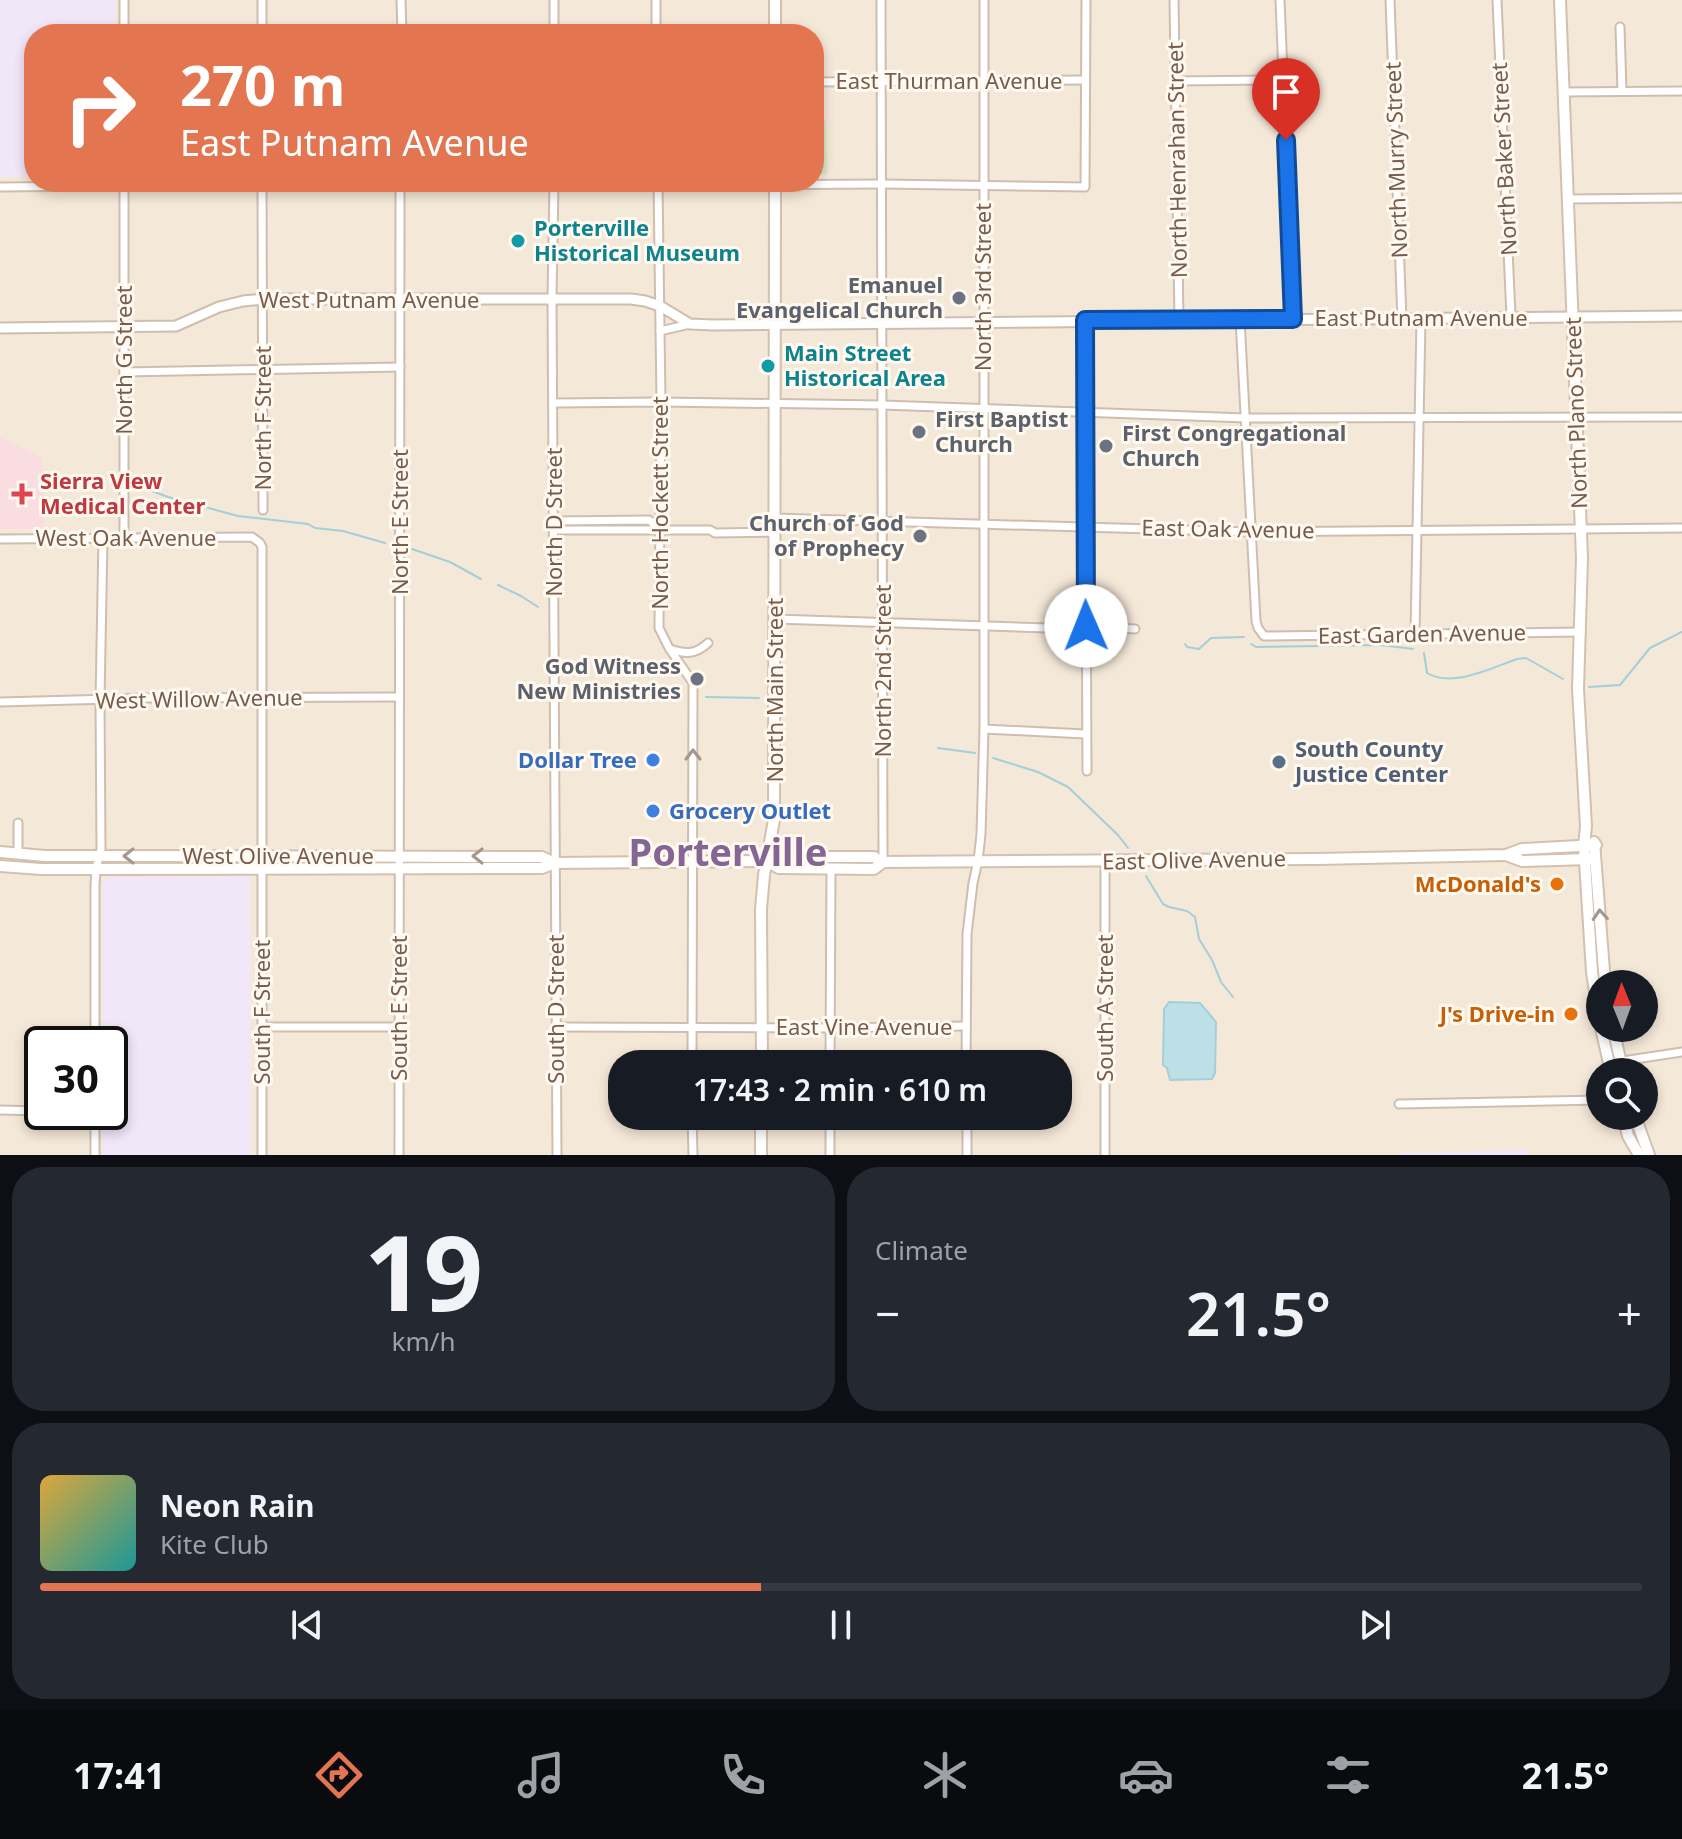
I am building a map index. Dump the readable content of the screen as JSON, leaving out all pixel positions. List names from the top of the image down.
{
  "streets": {
    "main road": [
      "North Plano Street",
      "North Main Street",
      "West Olive Avenue",
      "East Olive Avenue"
    ],
    "street": [
      "East Thurman Avenue",
      "North Baker Street",
      "North Henrahan Street",
      "North Murry Street",
      "North 3rd Street",
      "West Putnam Avenue",
      "East Putnam Avenue",
      "North G Street",
      "North F Street",
      "North Hockett Street",
      "North E Street",
      "North D Street",
      "East Oak Avenue",
      "West Oak Avenue",
      "East Garden Avenue",
      "North 2nd Street",
      "West Willow Avenue",
      "South E Street",
      "South A Street",
      "South D Street",
      "South F Street",
      "East Vine Avenue"
    ]
  },
  "crossings": [
    ["East Thurman Avenue", "North 3rd Street"],
    ["East Thurman Avenue", "North 2nd Street"],
    ["North Baker Street", "East Putnam Avenue"],
    ["North Henrahan Street", "East Putnam Avenue"],
    ["North Murry Street", "East Putnam Avenue"],
    ["North 3rd Street", "East Putnam Avenue"],
    ["North 3rd Street", "East Oak Avenue"],
    ["North 3rd Street", "East Olive Avenue"],
    ["North 3rd Street", "East Vine Avenue"],
    ["West Putnam Avenue", "North G Street"],
    ["West Putnam Avenue", "North F Street"],
    ["West Putnam Avenue", "North Hockett Street"],
    ["West Putnam Avenue", "North E Street"],
    ["West Putnam Avenue", "North D Street"],
    ["East Putnam Avenue", "North Plano Street"],
    ["East Putnam Avenue", "North 2nd Street"],
    ["East Putnam Avenue", "North Main Street"],
    ["North G Street", "West Oak Avenue"],
    ["North Plano Street", "East Oak Avenue"],
    ["North Plano Street", "East Garden Avenue"],
    ["North Plano Street", "East Olive Avenue"],
    ["North Hockett Street", "West Olive Avenue"],
    ["North Hockett Street", "East Vine Avenue"],
    ["North E Street", "West Willow Avenue"],
    ["North E Street", "West Olive Avenue"],
    ["North E Street", "South E Street"],
    ["North D Street", "West Olive Avenue"],
    ["North D Street", "South D Street"],
    ["East Oak Avenue", "East Garden Avenue"],
    ["East Oak Avenue", "North 2nd Street"],
    ["East Oak Avenue", "North Main Street"],
    ["West Oak Avenue", "West Willow Avenue"],
    ["North 2nd Street", "East Olive Avenue"],
    ["North Main Street", "West Olive Avenue"],
    ["North Main Street", "East Olive Avenue"],
    ["North Main Street", "East Vine Avenue"],
    ["West Olive Avenue", "East Olive Avenue"],
    ["West Olive Avenue", "South E Street"],
    ["West Olive Avenue", "South D Street"],
    ["West Olive Avenue", "South F Street"],
    ["East Olive Avenue", "South A Street"],
    ["South D Street", "East Vine Avenue"]
  ],
  "districts": ["Porterville"],
  "places": {
    "other": [
      "Porterville Historical Museum",
      "Emanuel Evangelical Church",
      "Main Street Historical Area",
      "First Baptist Church",
      "First Congregational Church",
      "Church of God of Prophecy",
      "God Witness New Ministries",
      "Dollar Tree",
      "South County Justice Center",
      "Grocery Outlet",
      "McDonald's",
      "J's Drive-in"
    ],
    "health": ["Sierra View Medical Center"]
  },
  "north": "top",
  "page": {
    "turn": ["270 m", "East Putnam Avenue"],
    "limit": "30",
    "trip": "17:43 · 2 min · 610 m",
    "tile": [
      ["19", "km/h"],
      "Climate"
    ],
    "heat": ["−", "21.5°", "+"],
    "song": ["Neon Rain", "Kite Club"],
    "tabs": ["17:41", "21.5°"]
  }
}
